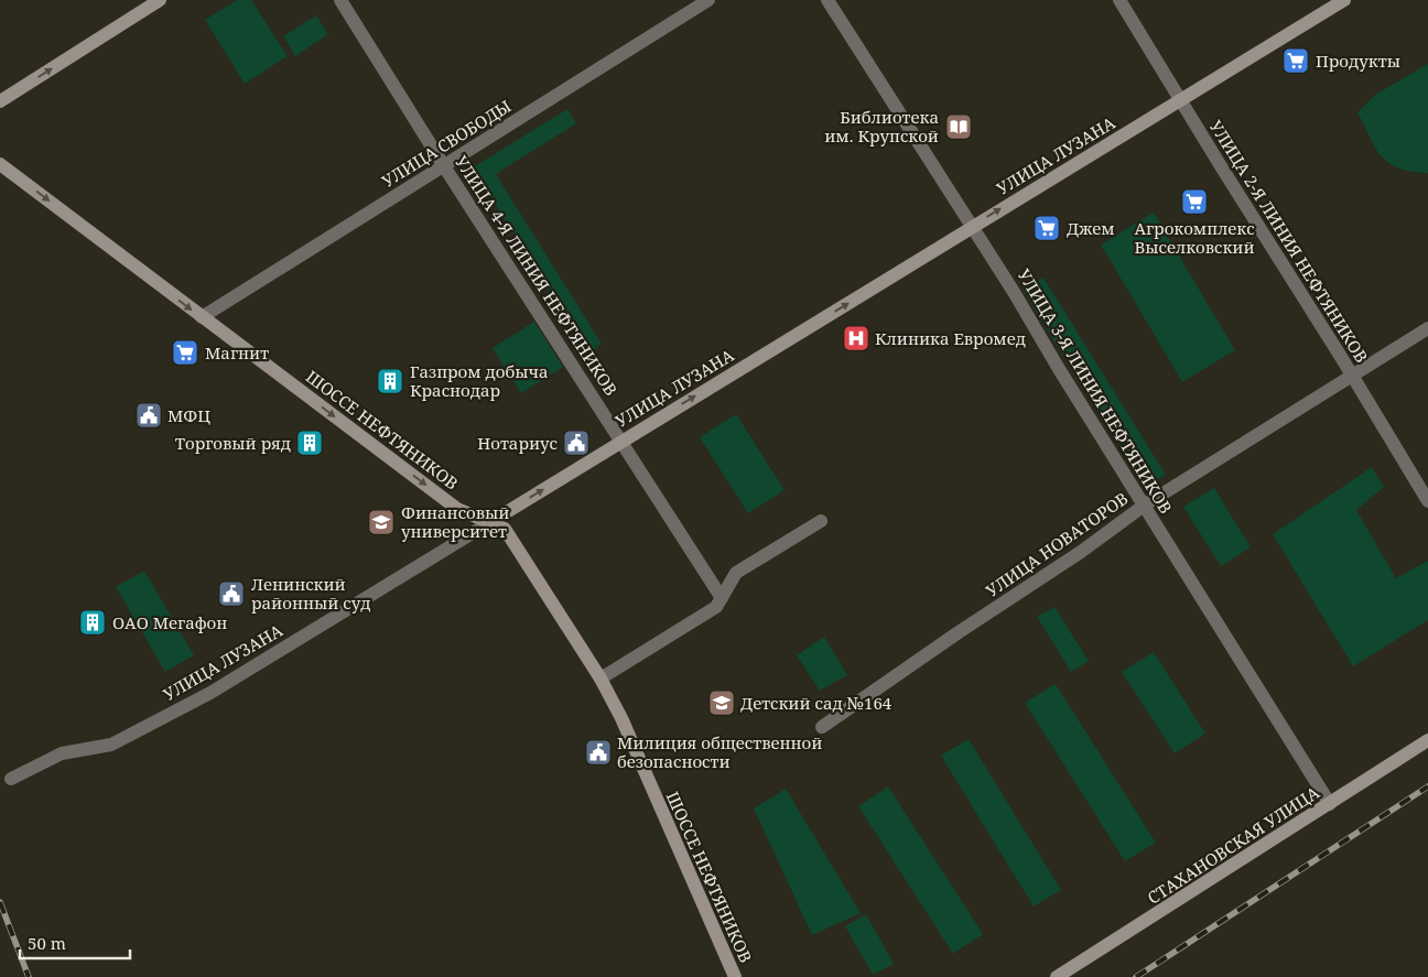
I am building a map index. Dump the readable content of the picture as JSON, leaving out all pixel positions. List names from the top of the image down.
{
  "streets": {
    "main road": ["УЛИЦА ЛУЗАНА", "ШОССЕ НЕФТЯНИКОВ", "СТАХАНОВСКАЯ УЛИЦА"],
    "street": [
      "УЛИЦА СВОБОДЫ",
      "УЛИЦА 2-Я ЛИНИЯ НЕФТЯНИКОВ",
      "УЛИЦА 4-Я ЛИНИЯ НЕФТЯНИКОВ",
      "УЛИЦА 3-Я ЛИНИЯ НЕФТЯНИКОВ",
      "УЛИЦА НОВАТОРОВ"
    ]
  },
  "crossings": [
    ["УЛИЦА СВОБОДЫ", "УЛИЦА 4-Я ЛИНИЯ НЕФТЯНИКОВ"],
    ["УЛИЦА СВОБОДЫ", "ШОССЕ НЕФТЯНИКОВ"],
    ["УЛИЦА ЛУЗАНА", "УЛИЦА 2-Я ЛИНИЯ НЕФТЯНИКОВ"],
    ["УЛИЦА ЛУЗАНА", "УЛИЦА 4-Я ЛИНИЯ НЕФТЯНИКОВ"],
    ["УЛИЦА ЛУЗАНА", "УЛИЦА 3-Я ЛИНИЯ НЕФТЯНИКОВ"],
    ["УЛИЦА ЛУЗАНА", "ШОССЕ НЕФТЯНИКОВ"],
    ["УЛИЦА 2-Я ЛИНИЯ НЕФТЯНИКОВ", "УЛИЦА НОВАТОРОВ"],
    ["УЛИЦА 3-Я ЛИНИЯ НЕФТЯНИКОВ", "УЛИЦА НОВАТОРОВ"],
    ["УЛИЦА 3-Я ЛИНИЯ НЕФТЯНИКОВ", "СТАХАНОВСКАЯ УЛИЦА"]
  ],
  "one_way": ["УЛИЦА ЛУЗАНА", "ШОССЕ НЕФТЯНИКОВ"],
  "places": {
    "supermarket": [
      "Продукты",
      "Агрокомплекс Выселковский",
      "Джем",
      "Магнит"
    ],
    "library": ["Библиотека им. Крупской"],
    "hospital": ["Клиника Евромед"],
    "building": ["Газпром добыча Краснодар", "Торговый ряд", "ОАО Мегафон"],
    "public building": [
      "МФЦ",
      "Нотариус",
      "Ленинский районный суд",
      "Милиция общественной безопасности"
    ],
    "school or university": ["Финансовый университет", "Детский сад №164"]
  },
  "scale_bar": "50 m"
}
